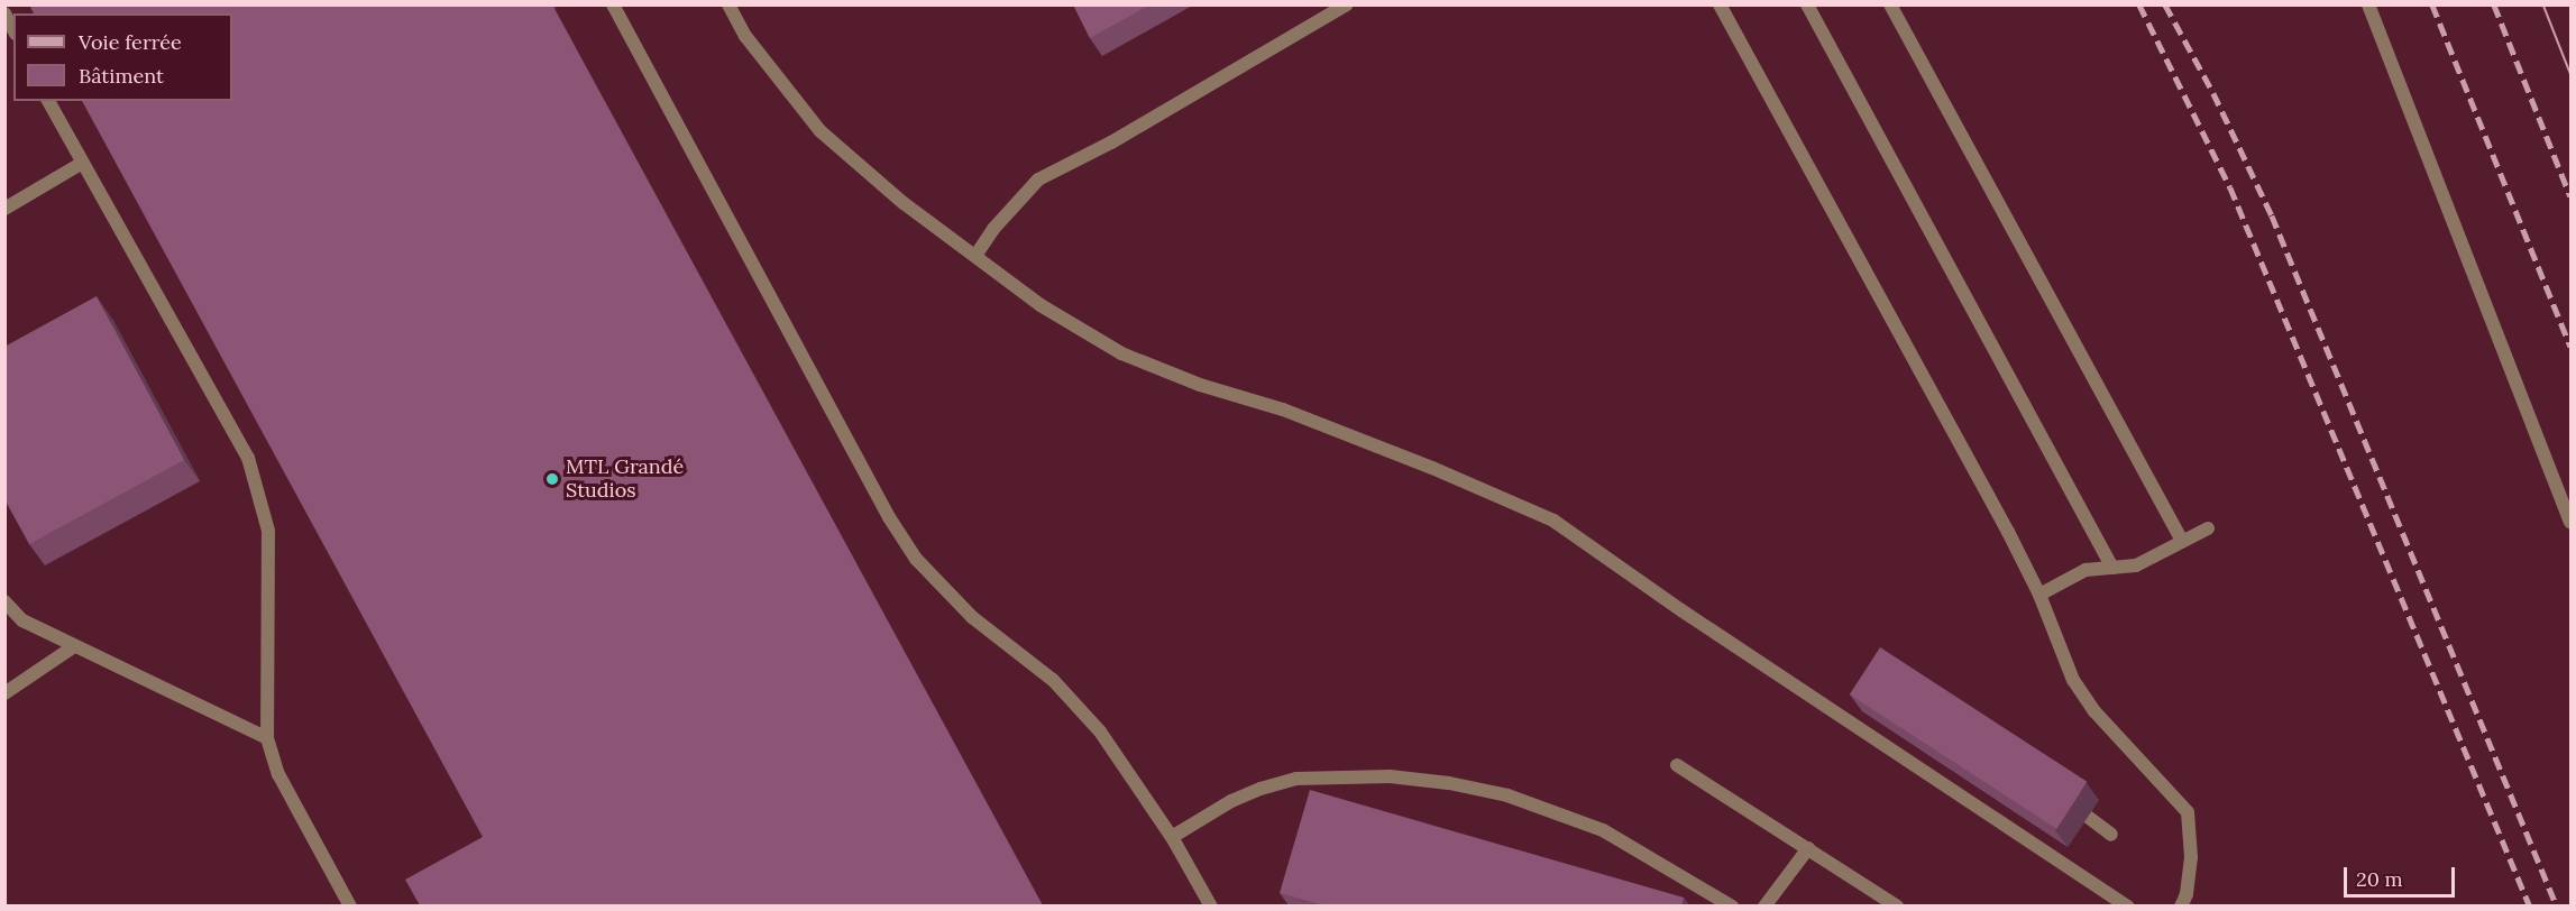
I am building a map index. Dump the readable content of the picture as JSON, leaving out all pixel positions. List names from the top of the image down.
{
  "places": ["MTL Grandé Studios"],
  "legend": ["Voie ferrée", "Bâtiment"],
  "scale_bar": "20 m"
}
